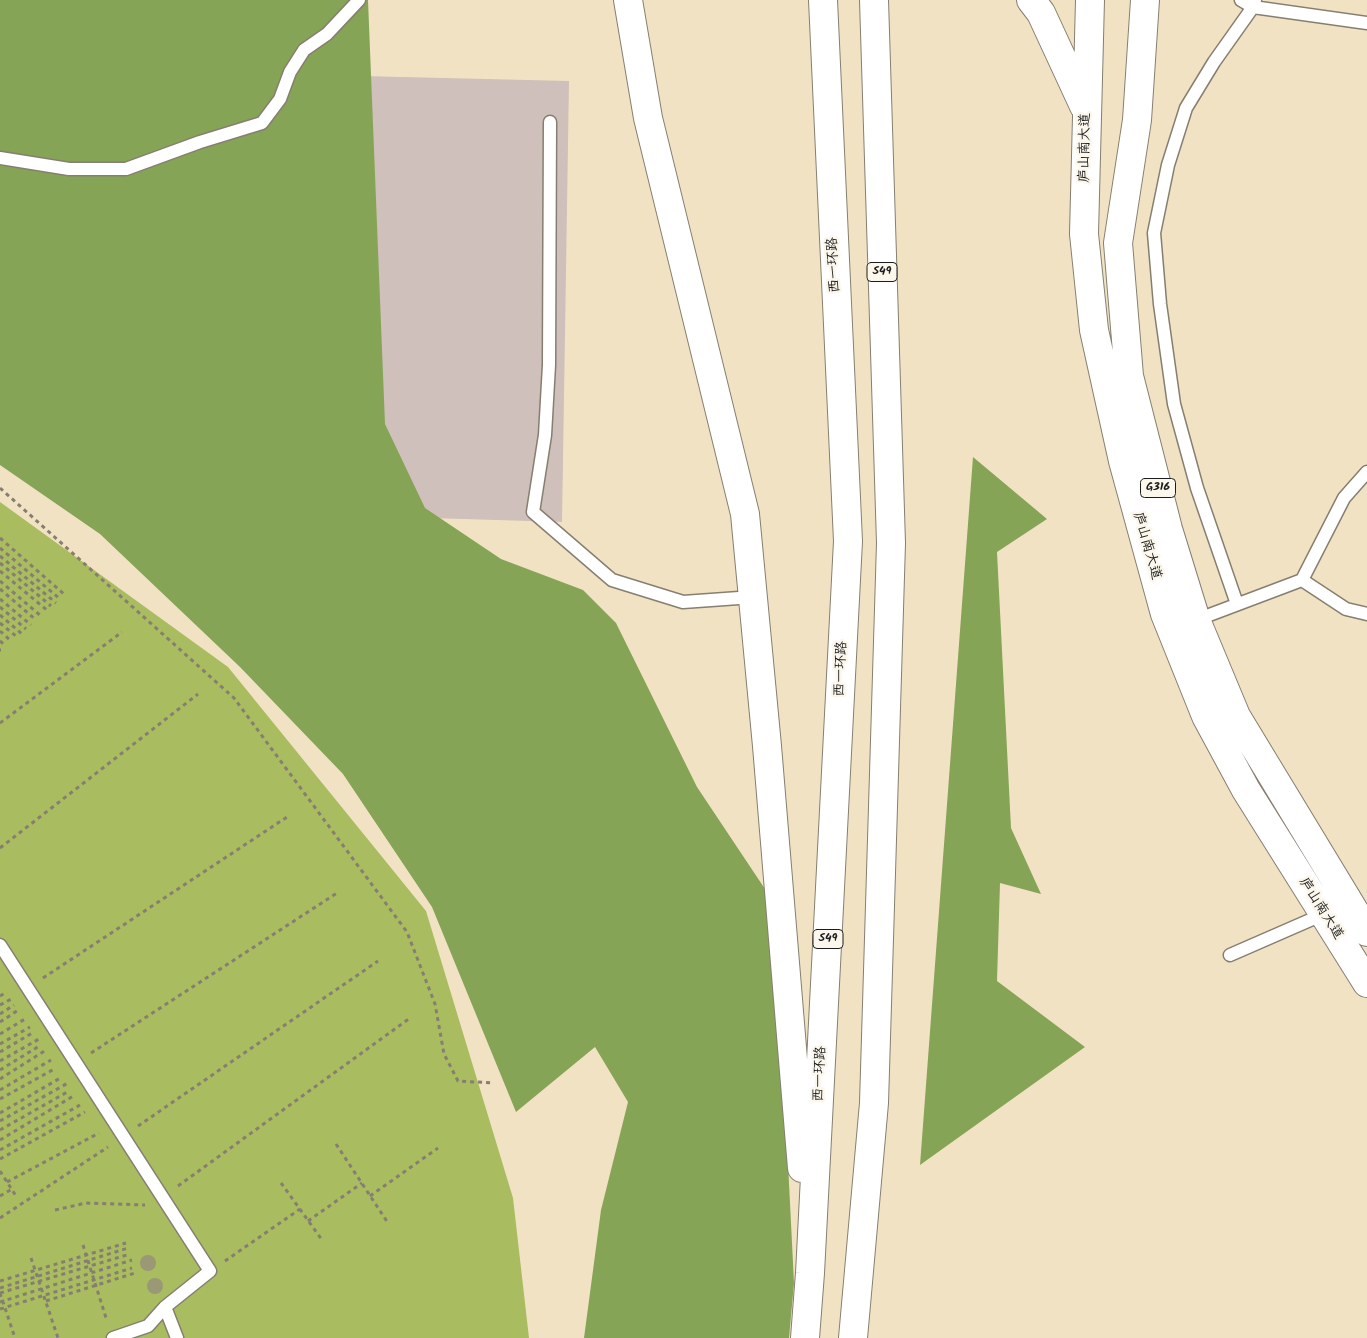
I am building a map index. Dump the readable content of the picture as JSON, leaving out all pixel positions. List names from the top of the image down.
{
  "streets": {
    "highway": [
      "庐山南大道",
      "西一环路",
      "S49",
      "G316"
    ]
  }
}
